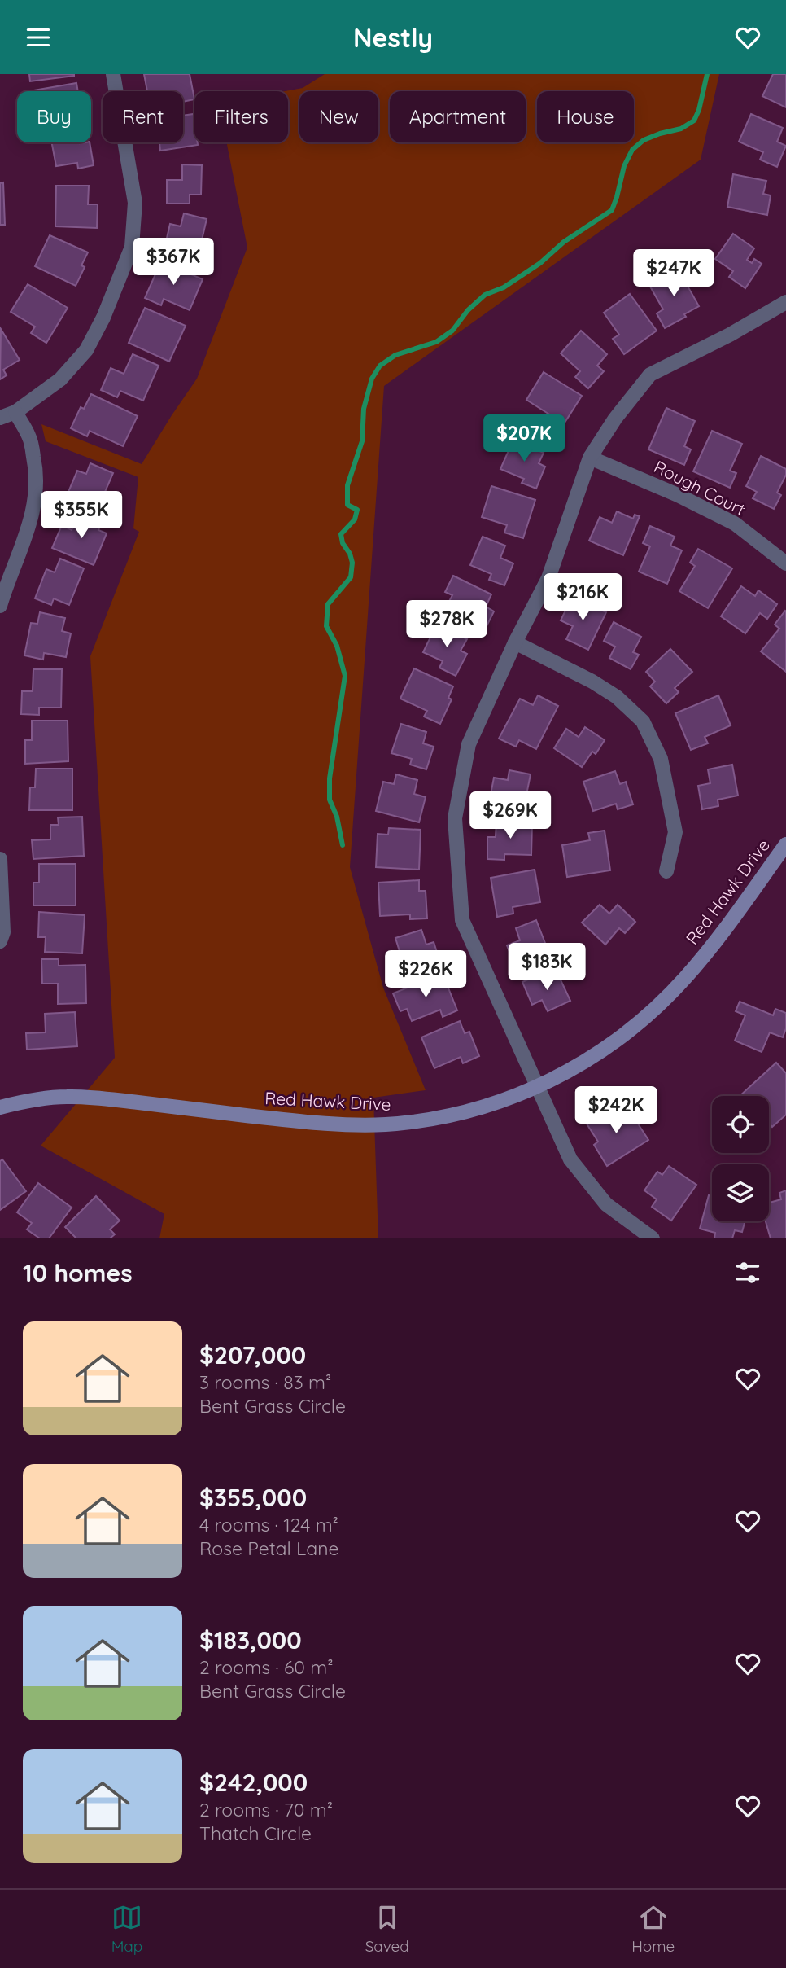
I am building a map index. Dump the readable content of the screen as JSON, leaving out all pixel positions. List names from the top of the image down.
{
  "streets": {
    "street": ["Rough Court", "Red Hawk Drive"]
  },
  "page": {
    "header": "Nestly",
    "chip": [
      "Buy",
      "Rent",
      "Filters",
      "New",
      "Apartment",
      "House"
    ],
    "price": [
      "$367K",
      "$247K",
      "$207K",
      "$355K",
      "$216K",
      "$278K",
      "$269K",
      "$183K",
      "$226K",
      "$242K"
    ],
    "heading": "10 homes",
    "list": [
      {
        "name": "$207,000",
        "note": "3 rooms · 83 m² · Bent Grass Circle"
      },
      {
        "name": "$355,000",
        "note": "4 rooms · 124 m² · Rose Petal Lane"
      },
      {
        "name": "$183,000",
        "note": "2 rooms · 60 m² · Bent Grass Circle"
      },
      {
        "name": "$242,000",
        "note": "2 rooms · 70 m² · Thatch Circle"
      }
    ],
    "tabs": ["Map", "Saved", "Home"]
  }
}
